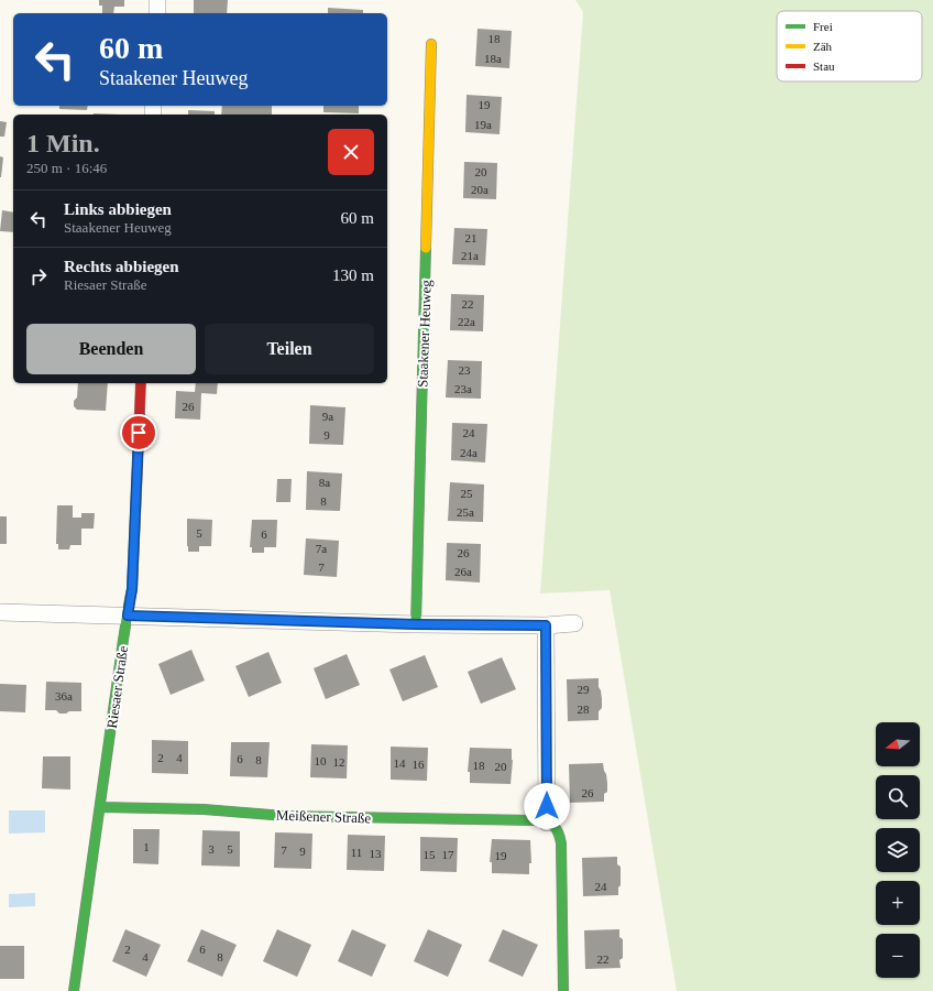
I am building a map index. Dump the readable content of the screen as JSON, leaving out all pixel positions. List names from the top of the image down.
{
  "streets": {
    "street": ["Staakener Heuweg", "Riesaer Straße", "Meißener Straße"]
  },
  "crossings": [
    ["Riesaer Straße", "Meißener Straße"]
  ],
  "house_numbers": [
    "18",
    "18a",
    "19",
    "19a",
    "20",
    "20a",
    "21",
    "21a",
    "22",
    "22a",
    "23",
    "23a",
    "26",
    "9a",
    "24",
    "9",
    "24a",
    "8a",
    "25",
    "8",
    "25a",
    "5",
    "6",
    "7a",
    "26",
    "7",
    "26a",
    "29",
    "36a",
    "28",
    "2",
    "4",
    "6",
    "8",
    "10",
    "12",
    "14",
    "16",
    "18",
    "20",
    "26",
    "1",
    "3",
    "5",
    "7",
    "9",
    "11",
    "13",
    "15",
    "17",
    "19",
    "24",
    "2",
    "6",
    "4",
    "8",
    "22"
  ],
  "legend": ["Frei", "Zäh", "Stau"],
  "north": "left",
  "page": {
    "turn": ["60 m", "Staakener Heuweg"],
    "heading": ["1 Min.", "250 m · 16:46"],
    "list": [
      {
        "name": "Links abbiegen",
        "note": "Staakener Heuweg",
        "value": "60 m"
      },
      {
        "name": "Rechts abbiegen",
        "note": "Riesaer Straße",
        "value": "130 m"
      }
    ],
    "buttons": ["Beenden", "Teilen"],
    "map_buttons": ["+", "−"]
  }
}
